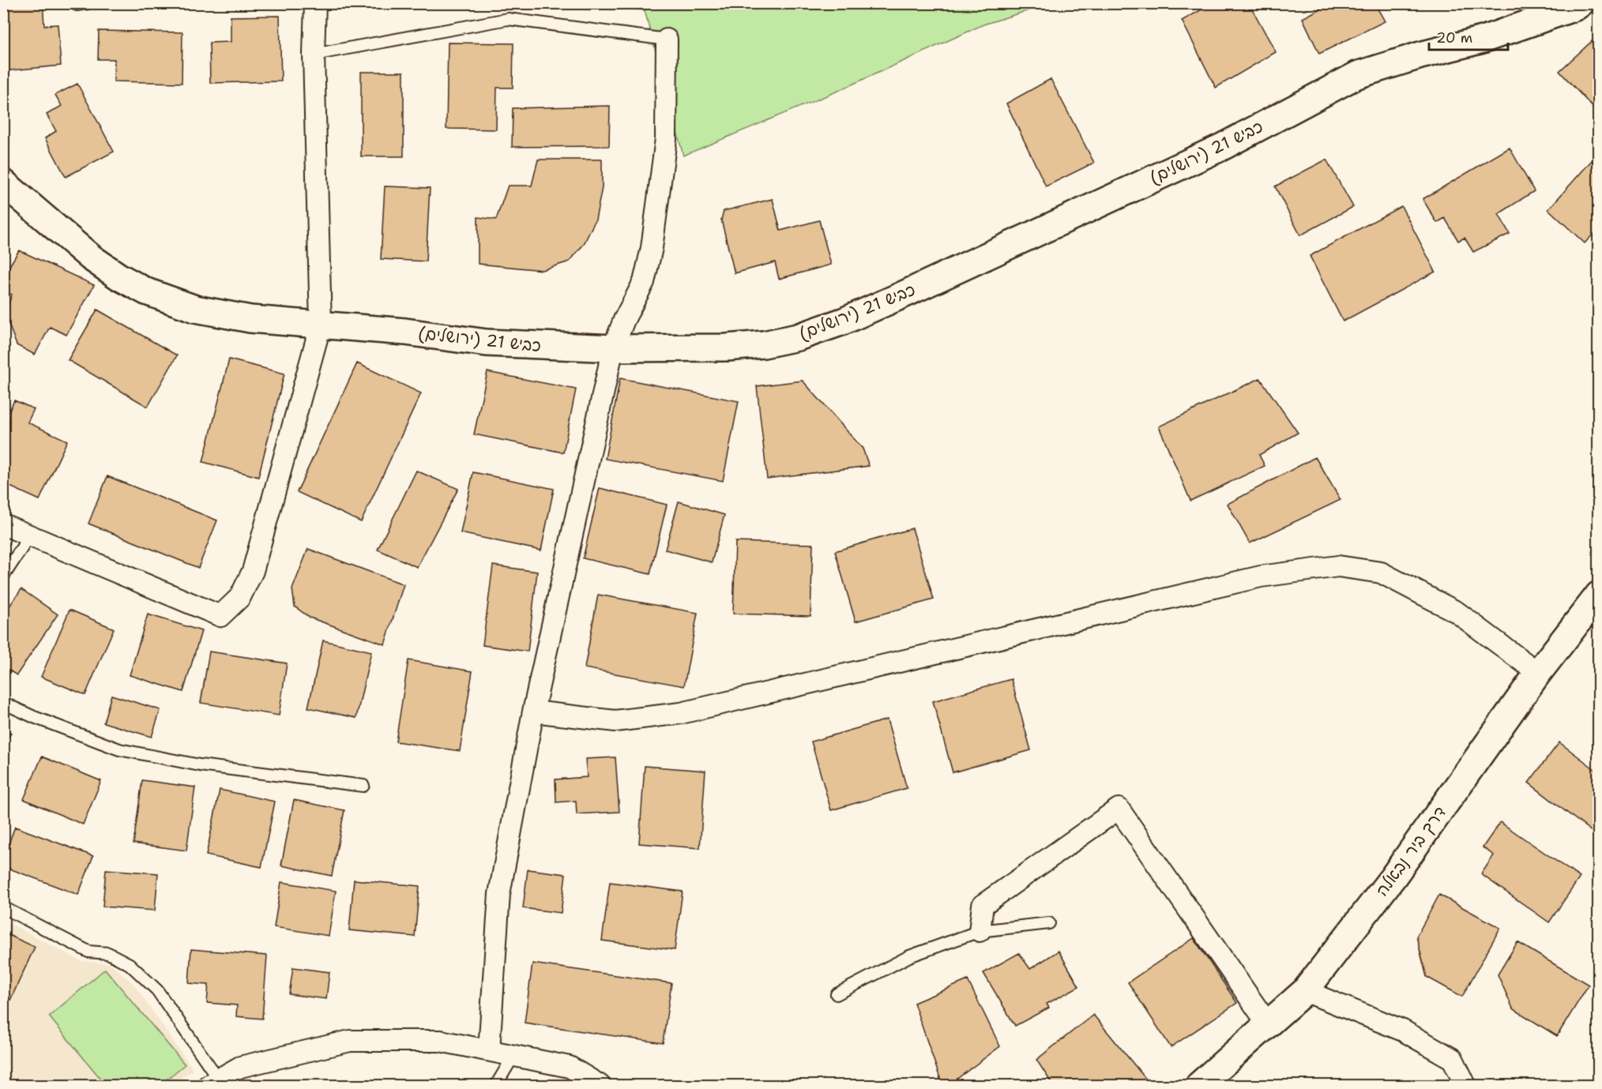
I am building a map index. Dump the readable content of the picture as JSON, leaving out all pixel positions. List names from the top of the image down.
{
  "streets": {
    "main road": ["כביש 21 (ירושלים)", "דרך ביר נבאלה"]
  },
  "scale_bar": "20 m"
}
